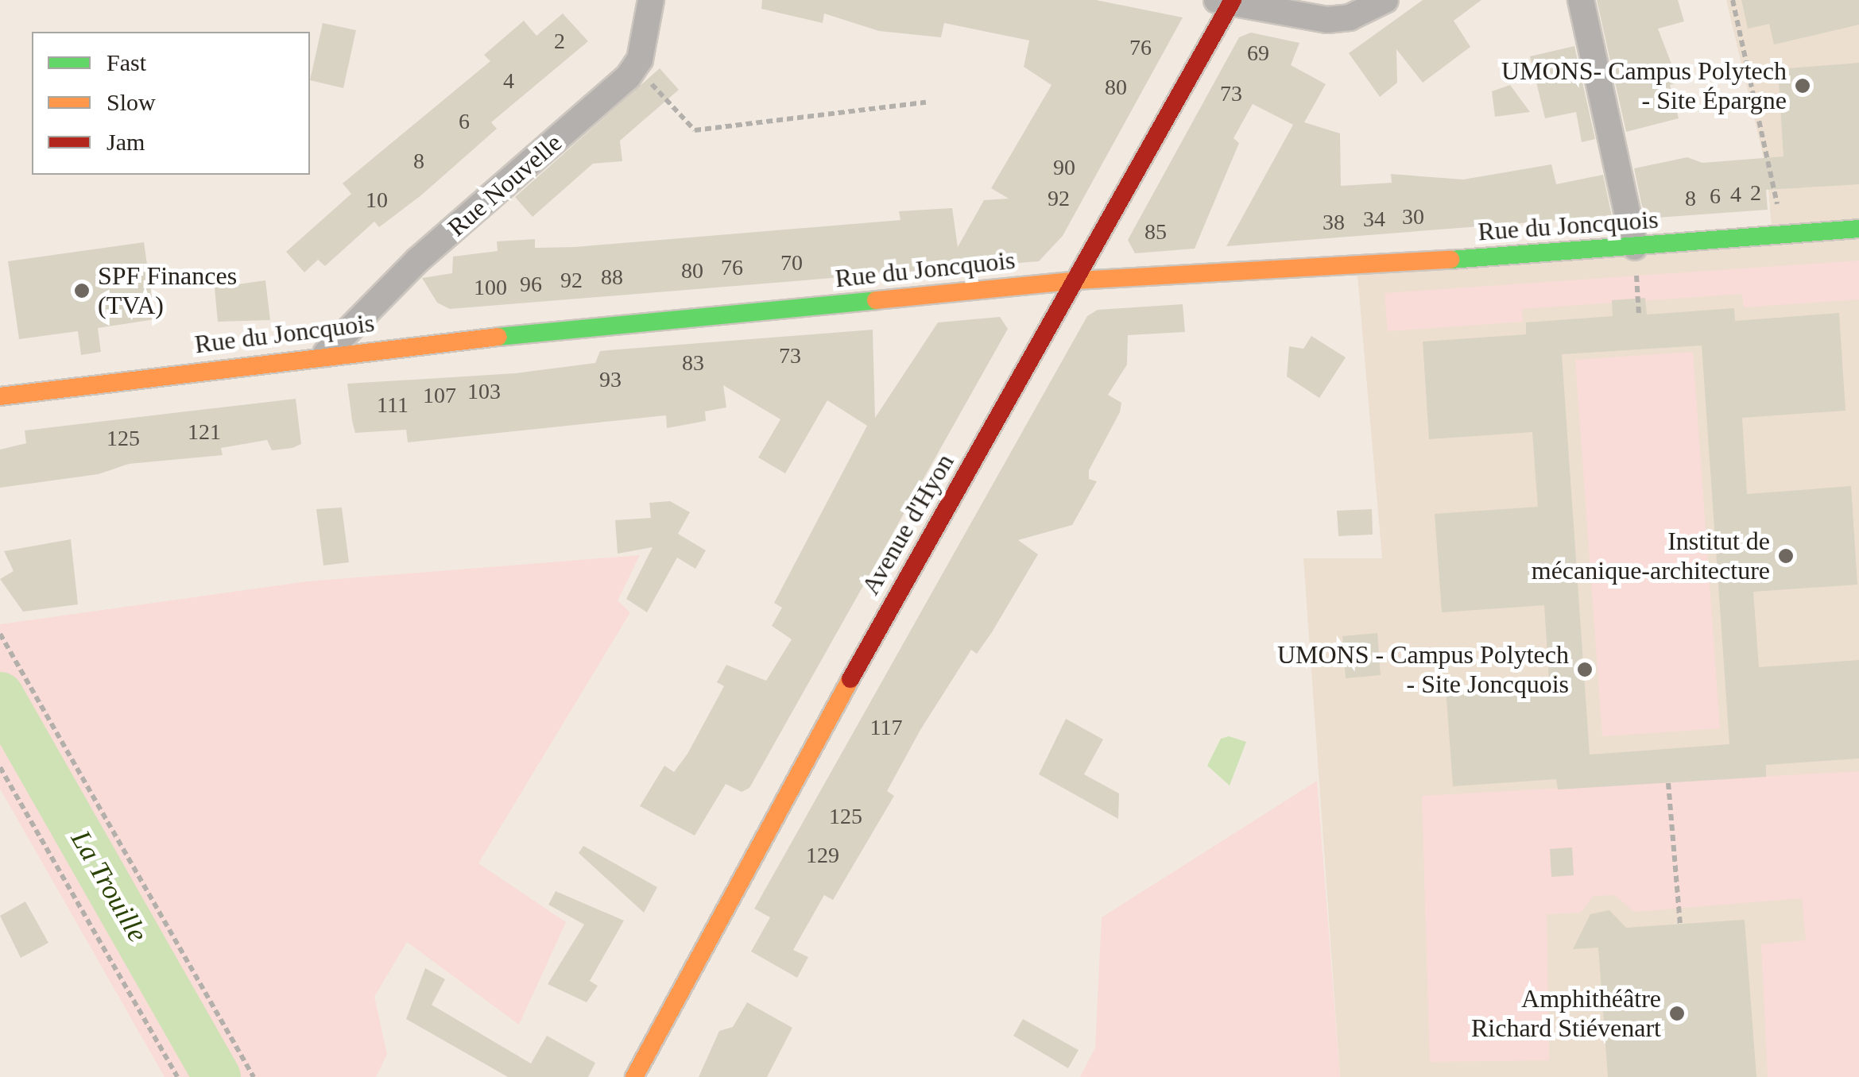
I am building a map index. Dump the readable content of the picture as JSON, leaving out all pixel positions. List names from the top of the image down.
{
  "streets": {
    "street": ["Rue Nouvelle", "Rue du Joncquois", "Avenue d'Hyon"]
  },
  "crossings": [
    ["Rue Nouvelle", "Rue du Joncquois"],
    ["Rue du Joncquois", "Avenue d'Hyon"]
  ],
  "water": ["La Trouille"],
  "places": [
    "UMONS- Campus Polytech - Site Épargne",
    "SPF Finances (TVA)",
    "Institut de mécanique-architecture",
    "UMONS - Campus Polytech - Site Joncquois",
    "Amphithéâtre Richard Stiévenart"
  ],
  "house_numbers": [
    "2",
    "76",
    "69",
    "4",
    "80",
    "73",
    "6",
    "8",
    "90",
    "2",
    "4",
    "6",
    "92",
    "8",
    "10",
    "30",
    "34",
    "38",
    "85",
    "70",
    "76",
    "80",
    "88",
    "92",
    "96",
    "100",
    "73",
    "83",
    "93",
    "103",
    "107",
    "111",
    "121",
    "125",
    "117",
    "125",
    "129"
  ],
  "legend": ["Fast", "Slow", "Jam"]
}
